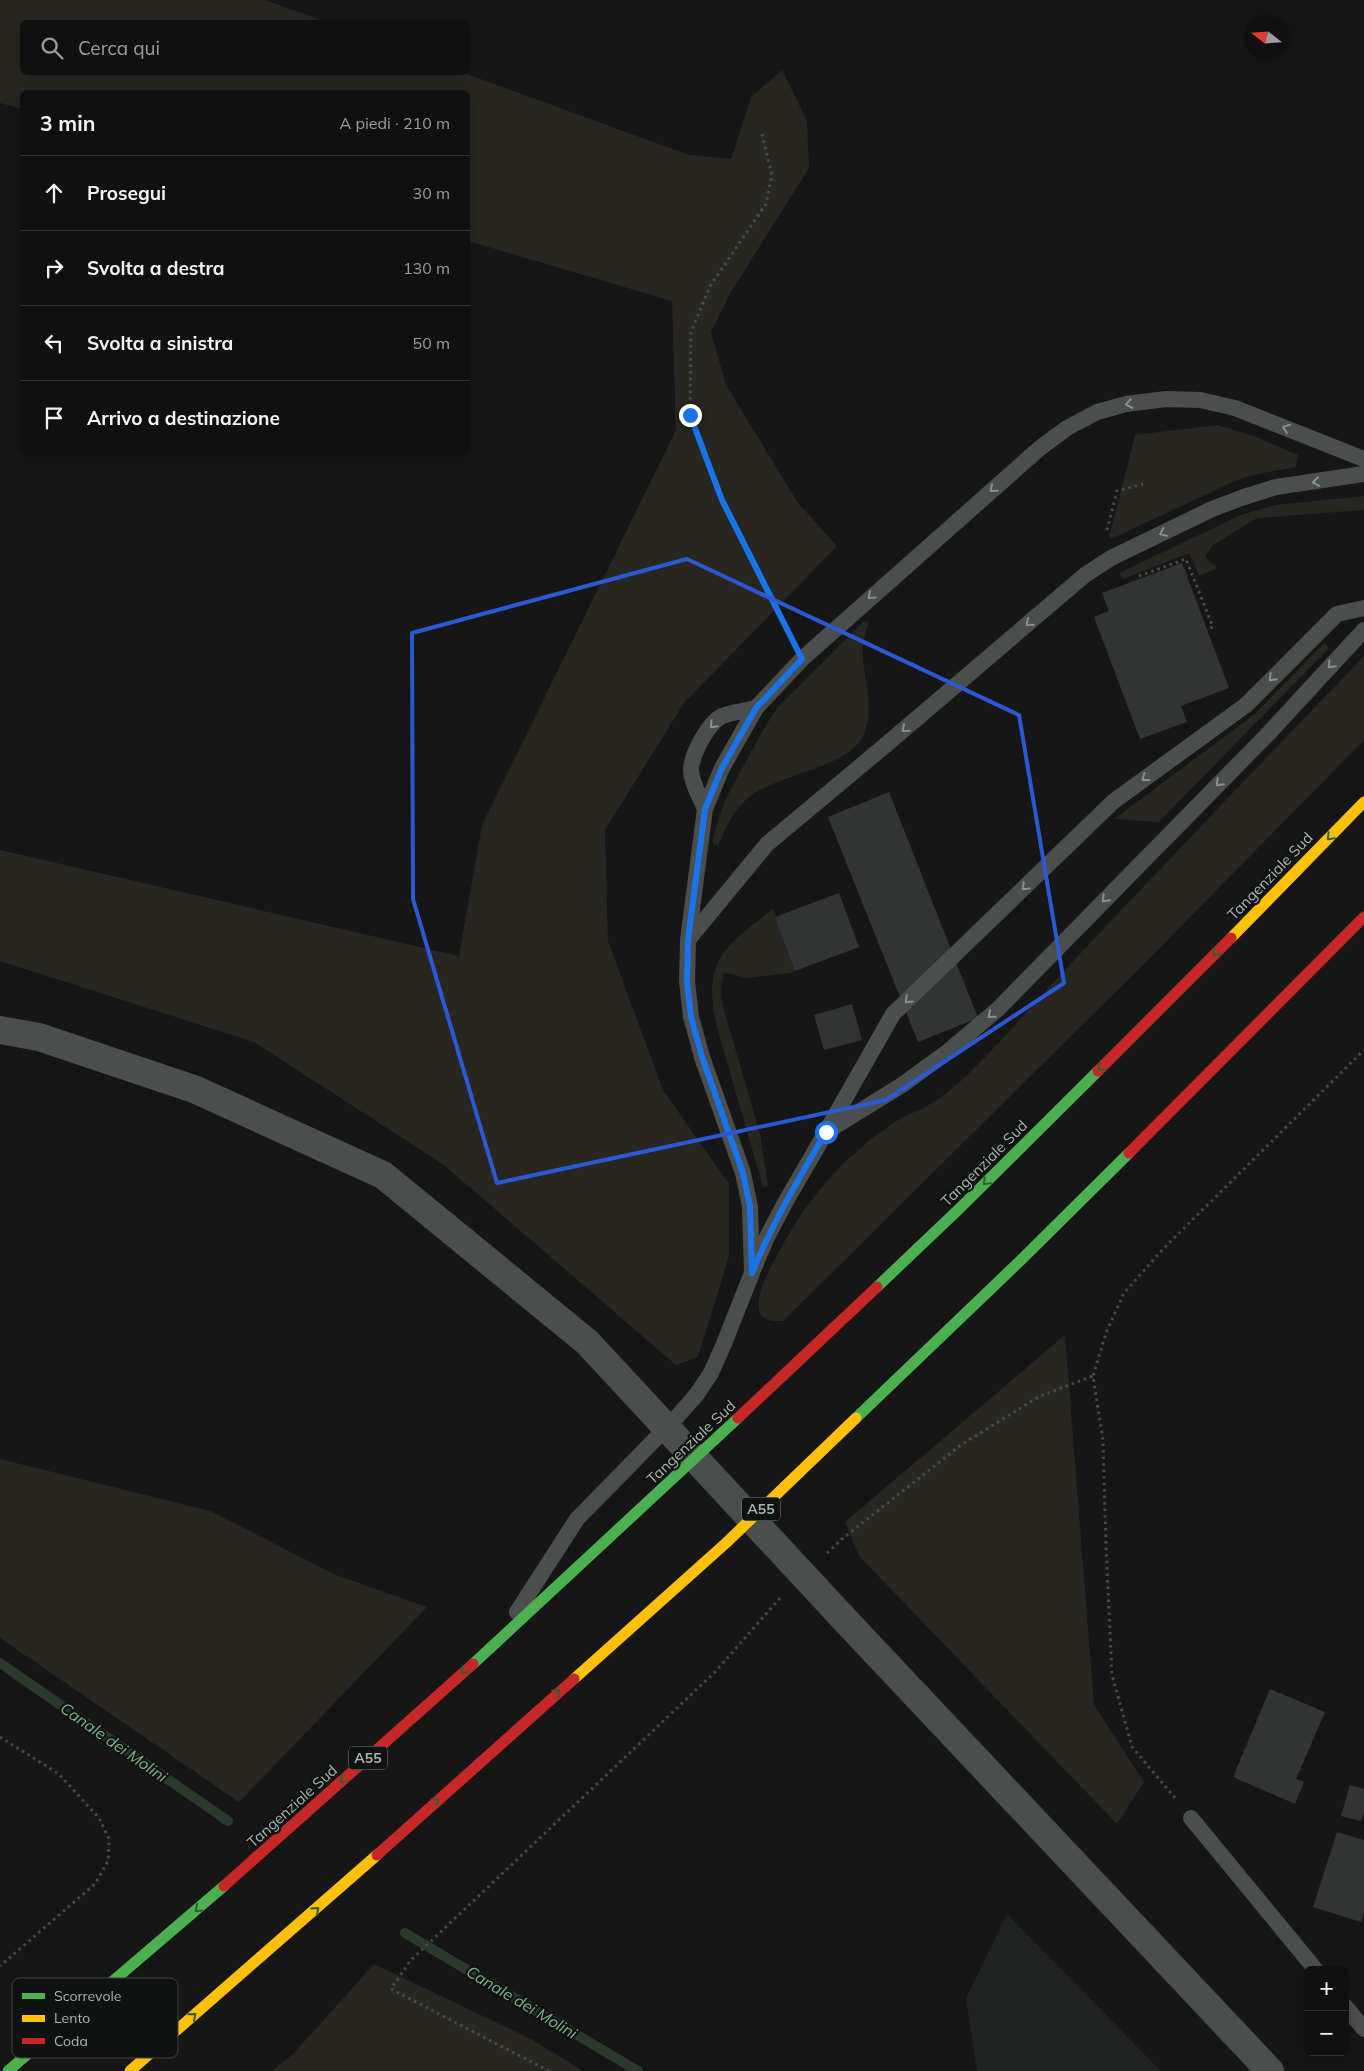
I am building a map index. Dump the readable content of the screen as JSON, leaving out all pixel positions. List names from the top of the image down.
{
  "streets": {
    "highway": ["Tangenziale Sud", "A55"]
  },
  "water": ["Canale dei Molini"],
  "legend": ["Scorrevole", "Lento", "Coda"],
  "north": "left",
  "page": {
    "search": "Cerca qui",
    "heading": ["3 min", "A piedi · 210 m"],
    "list": [
      ["Prosegui", "30 m"],
      ["Svolta a destra", "130 m"],
      ["Svolta a sinistra", "50 m"],
      "Arrivo a destinazione"
    ],
    "map_buttons": ["+", "−"]
  }
}
